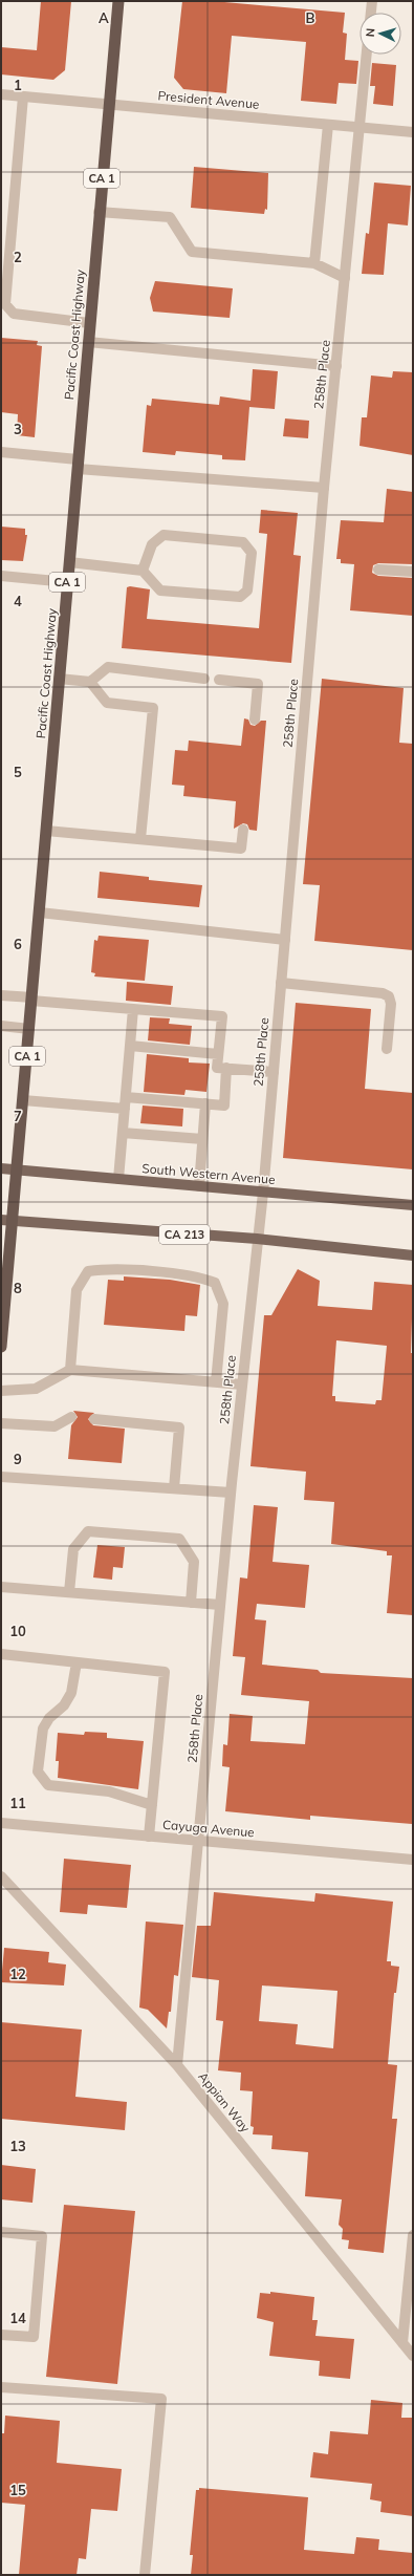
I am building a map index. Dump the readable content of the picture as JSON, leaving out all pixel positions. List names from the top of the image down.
{
  "streets": {
    "highway": ["CA 1", "Pacific Coast Highway"],
    "main road": ["South Western Avenue", "CA 213"],
    "street": [
      "President Avenue",
      "258th Place",
      "Cayuga Avenue",
      "Appian Way"
    ]
  },
  "crossings": [
    ["President Avenue", "Pacific Coast Highway"],
    ["President Avenue", "258th Place"],
    ["Pacific Coast Highway", "South Western Avenue"],
    ["Pacific Coast Highway", "CA 213"],
    ["258th Place", "South Western Avenue"],
    ["258th Place", "CA 213"],
    ["258th Place", "Cayuga Avenue"],
    ["258th Place", "Appian Way"]
  ],
  "north": "left",
  "grid": {
    "columns": ["A", "B"],
    "rows": [
      "1",
      "2",
      "3",
      "4",
      "5",
      "6",
      "7",
      "8",
      "9",
      "10",
      "11",
      "12",
      "13",
      "14",
      "15"
    ]
  }
}
